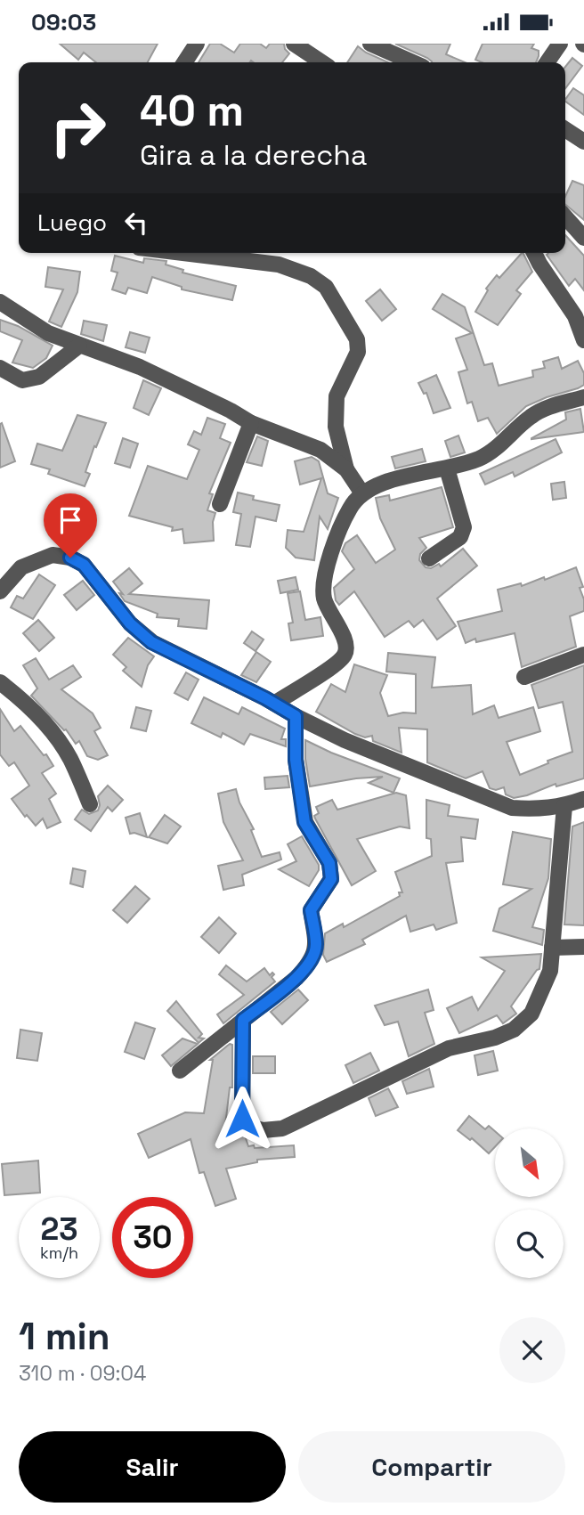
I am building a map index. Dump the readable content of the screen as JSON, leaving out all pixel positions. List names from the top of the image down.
{
  "north": "bottom right",
  "page": {
    "status": "09:03",
    "turn": ["40 m", "Gira a la derecha"],
    "then": "Luego",
    "speed": "23 km/h",
    "limit": "30",
    "heading": ["1 min", "310 m · 09:04"],
    "buttons": ["Salir", "Compartir"]
  }
}
